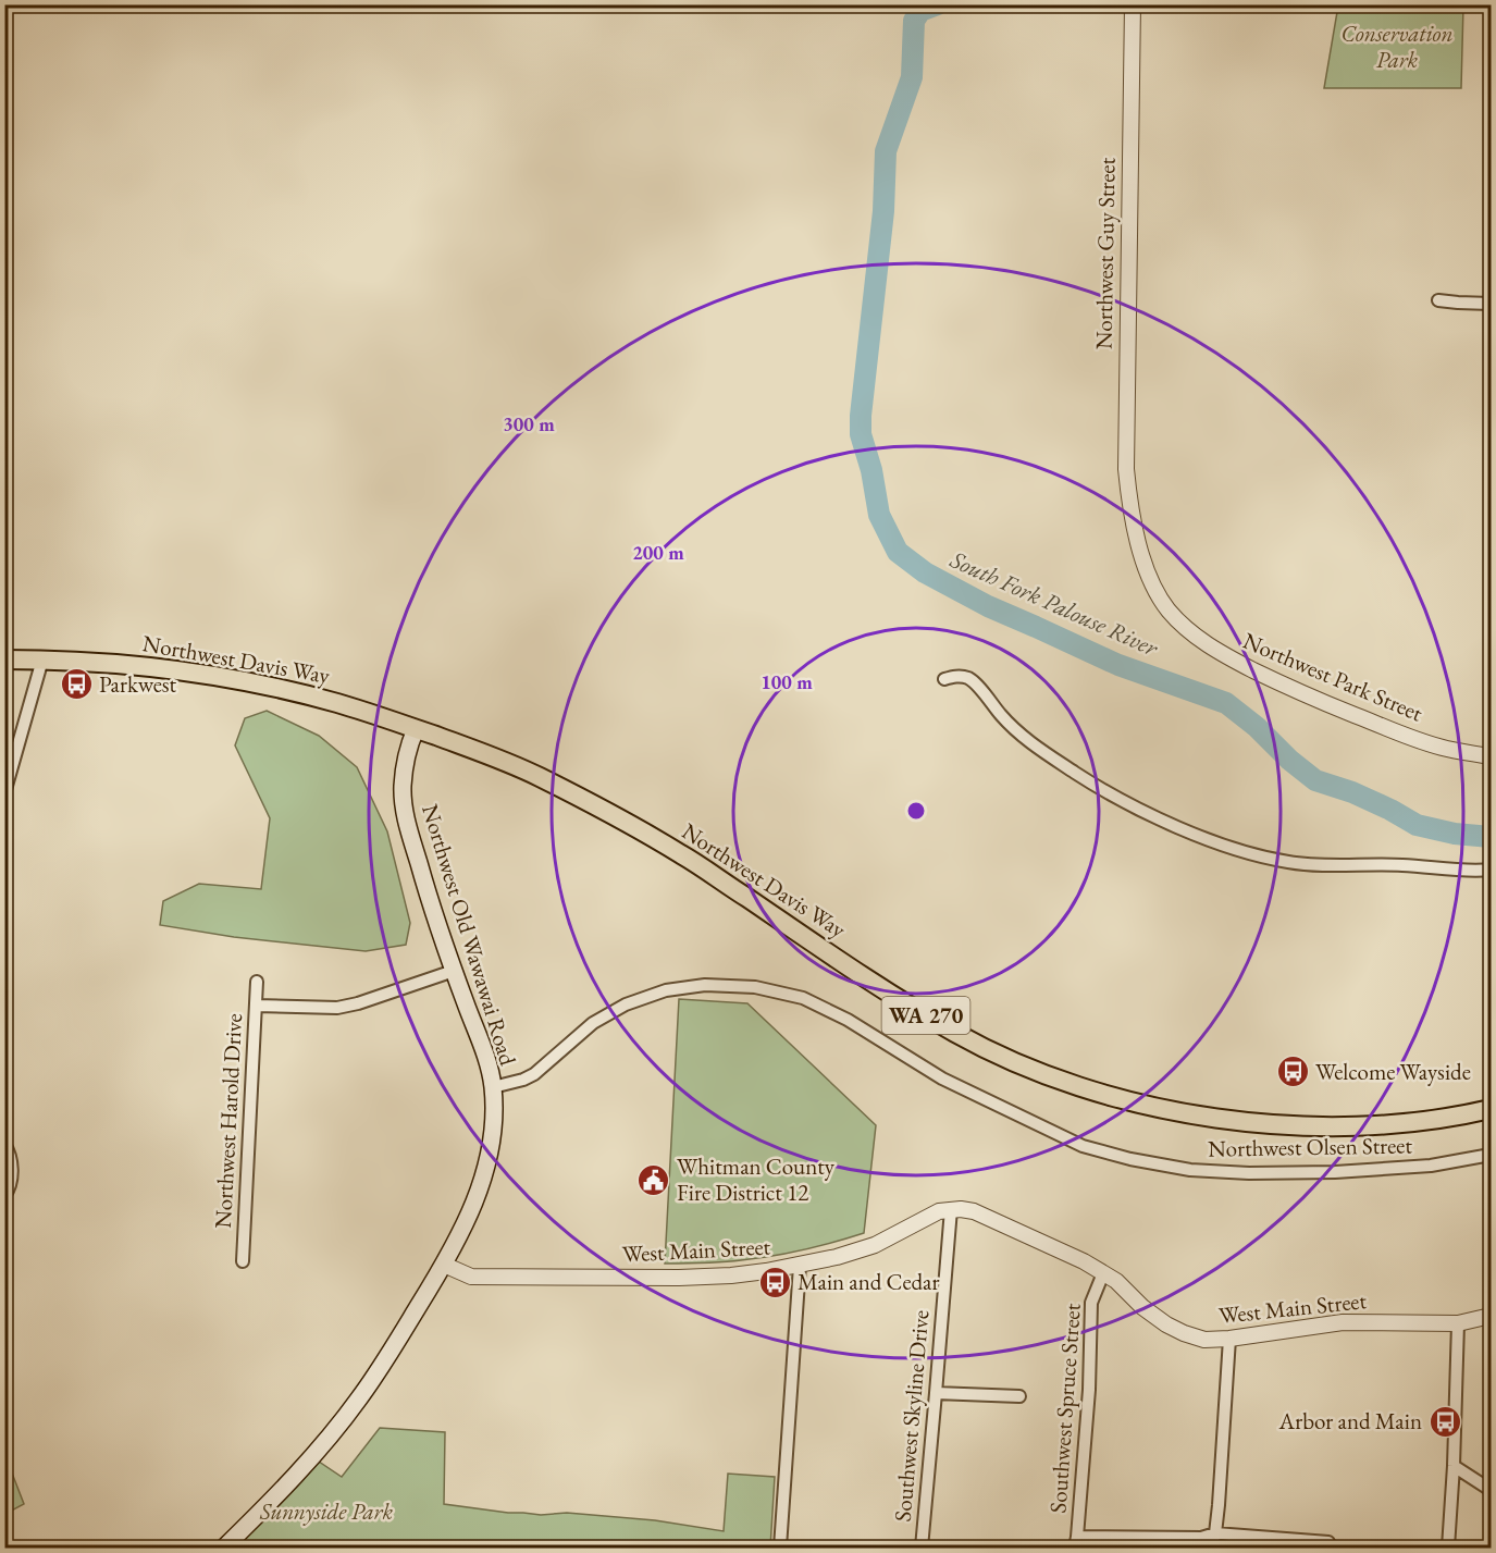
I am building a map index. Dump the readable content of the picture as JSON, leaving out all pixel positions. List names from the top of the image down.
{
  "streets": {
    "main road": ["Northwest Davis Way", "Northwest Old Wawawai Road", "WA 270"],
    "street": [
      "Northwest Guy Street",
      "Northwest Park Street",
      "Northwest Harold Drive",
      "Northwest Olsen Street",
      "West Main Street",
      "Southwest Spruce Street",
      "Southwest Skyline Drive"
    ]
  },
  "crossings": [
    ["Northwest Guy Street", "Northwest Park Street"],
    ["Northwest Davis Way", "Northwest Old Wawawai Road"],
    ["Northwest Old Wawawai Road", "Northwest Olsen Street"],
    ["Northwest Old Wawawai Road", "West Main Street"],
    ["West Main Street", "Southwest Spruce Street"],
    ["West Main Street", "Southwest Skyline Drive"]
  ],
  "water": ["South Fork Palouse River"],
  "parks": ["Conservation Park", "Sunnyside Park"],
  "places": {
    "bus stop": [
      "Parkwest",
      "Welcome Wayside",
      "Main and Cedar",
      "Arbor and Main"
    ],
    "public building": ["Whitman County Fire District 12"]
  },
  "rings": ["300 m", "200 m", "100 m"]
}
